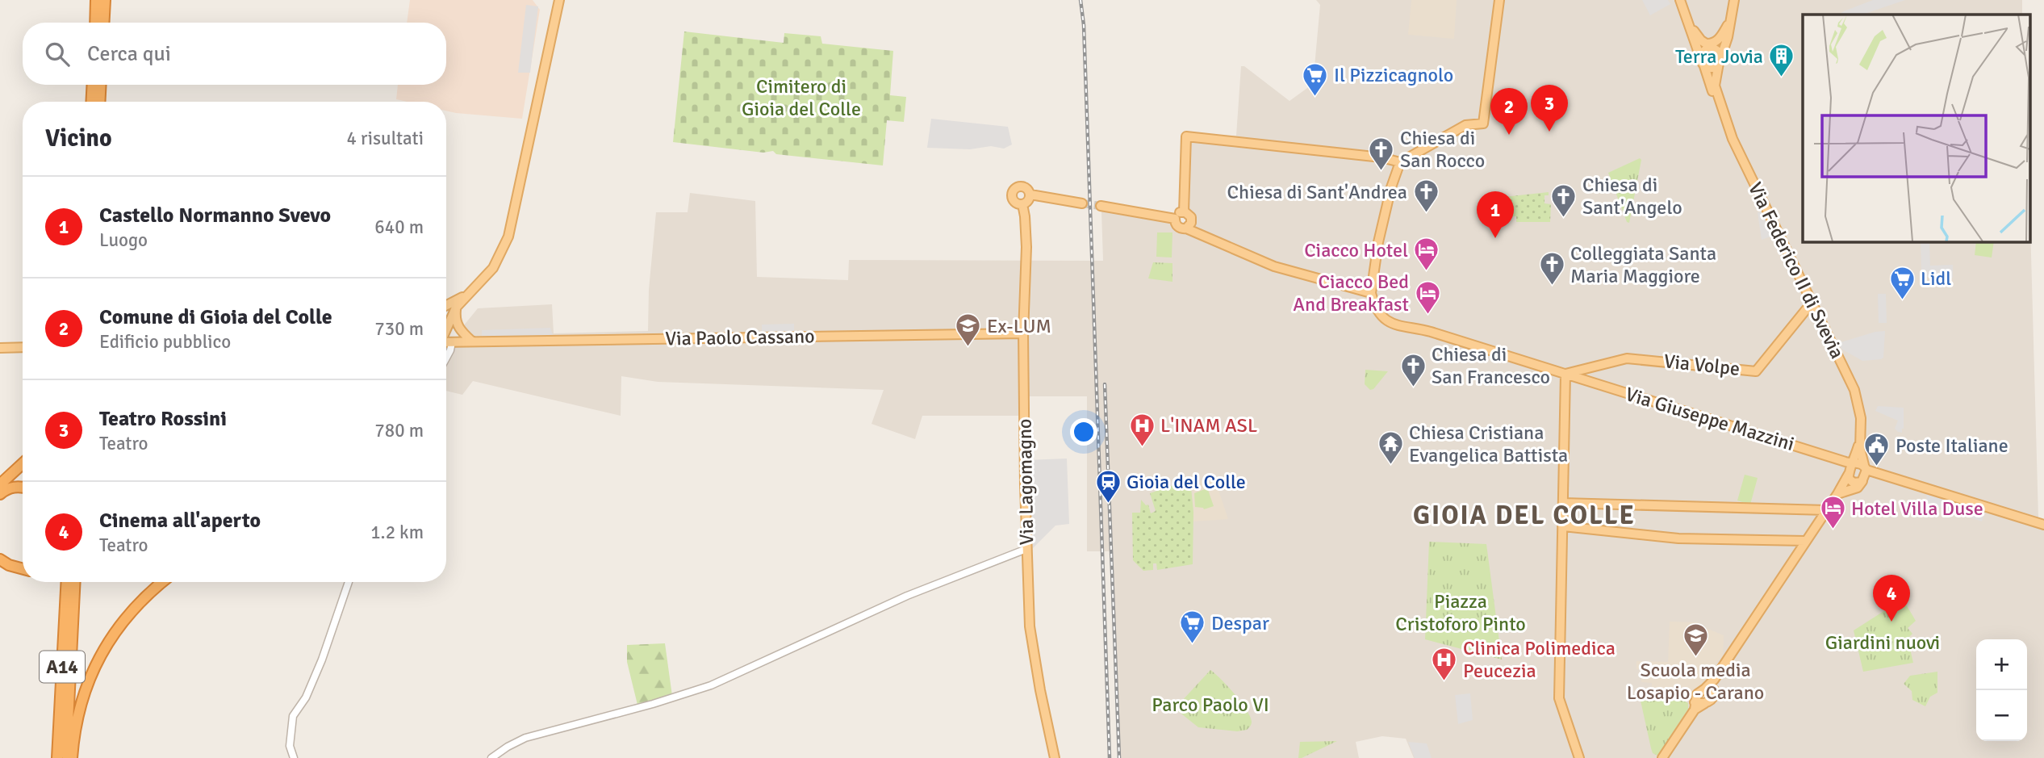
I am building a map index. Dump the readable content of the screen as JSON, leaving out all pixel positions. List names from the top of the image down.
{
  "streets": {
    "highway": ["A14"],
    "main road": [
      "Via Federico II di Svevia",
      "Via Paolo Cassano",
      "Via Volpe",
      "Via Giuseppe Mazzini",
      "Via Lagomagno"
    ]
  },
  "crossings": [
    ["Via Federico II di Svevia", "Via Volpe"],
    ["Via Federico II di Svevia", "Via Giuseppe Mazzini"],
    ["Via Paolo Cassano", "Via Lagomagno"],
    ["Via Volpe", "Via Giuseppe Mazzini"]
  ],
  "districts": ["GIOIA DEL COLLE"],
  "parks": [
    "Cimitero di Gioia del Colle",
    "Piazza Cristoforo Pinto",
    "Giardini nuovi",
    "Parco Paolo VI"
  ],
  "places": {
    "building": ["Terra Jovia"],
    "supermarket": ["Il Pizzicagnolo", "Lidl", "Despar"],
    "church": [
      "Chiesa di San Rocco",
      "Chiesa di Sant'Andrea",
      "Chiesa di Sant'Angelo",
      "Colleggiata Santa Maria Maggiore",
      "Chiesa di San Francesco"
    ],
    "hotel": ["Ciacco Hotel", "Ciacco Bed And Breakfast", "Hotel Villa Duse"],
    "school or university": ["Ex-LUM", "Scuola media Losapio - Carano"],
    "hospital": ["L'INAM ASL", "Clinica Polimedica Peucezia"],
    "temple": ["Chiesa Cristiana Evangelica Battista"],
    "public building": ["Poste Italiane"],
    "station": ["Gioia del Colle"]
  },
  "page": {
    "search": "Cerca qui",
    "pins": [
      "3",
      "2",
      "1",
      "4"
    ],
    "heading": ["Vicino", "4 risultati"],
    "list": [
      {
        "mark": "1",
        "name": "Castello Normanno Svevo",
        "note": "Luogo",
        "value": "640 m"
      },
      {
        "mark": "2",
        "name": "Comune di Gioia del Colle",
        "note": "Edificio pubblico",
        "value": "730 m"
      },
      {
        "mark": "3",
        "name": "Teatro Rossini",
        "note": "Teatro",
        "value": "780 m"
      },
      {
        "mark": "4",
        "name": "Cinema all'aperto",
        "note": "Teatro",
        "value": "1.2 km"
      }
    ],
    "map_buttons": ["+", "−"]
  }
}
